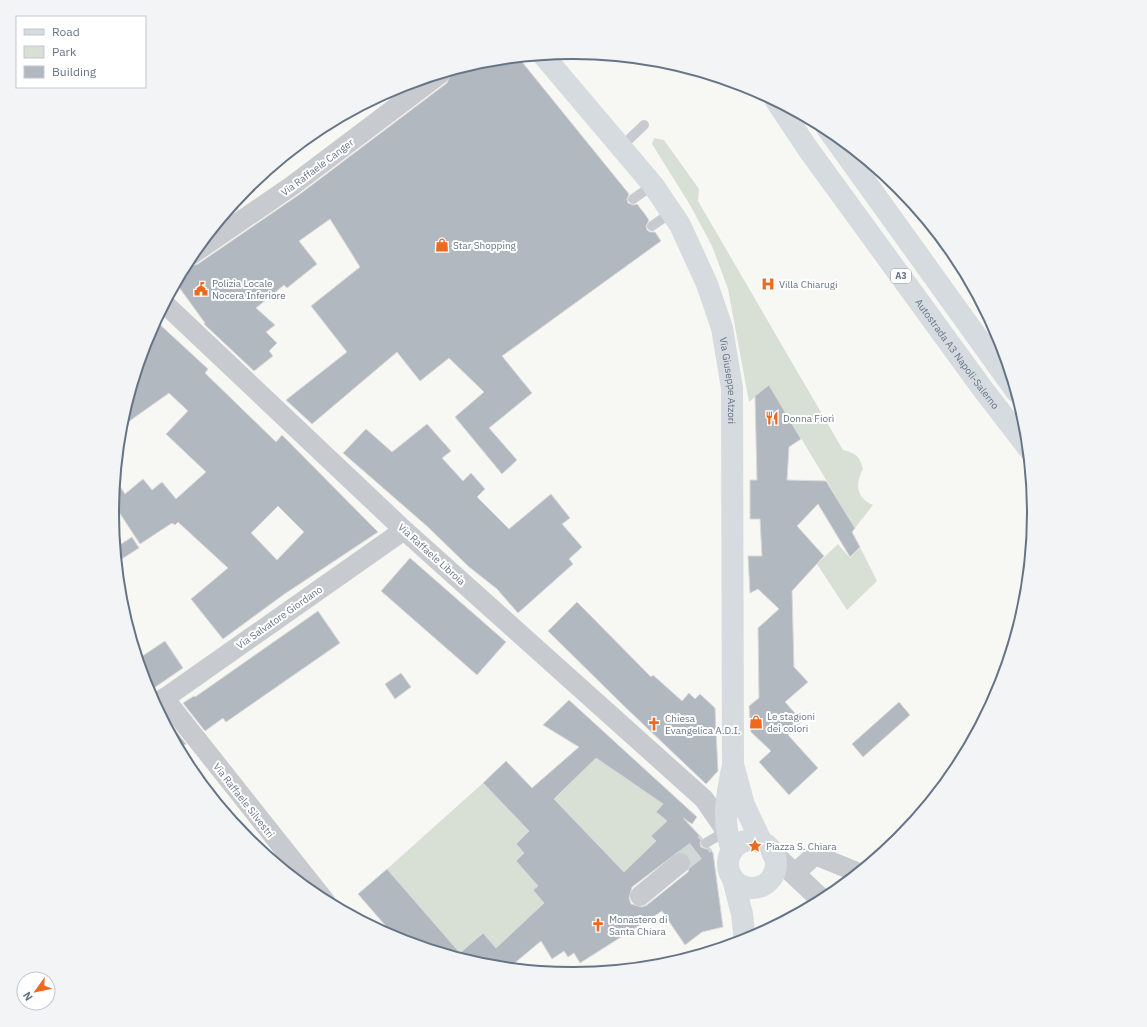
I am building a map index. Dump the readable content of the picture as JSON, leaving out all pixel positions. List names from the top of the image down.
{
  "streets": {
    "main road": ["A3", "Autostrada A3 Napoli-Salerno", "Via Giuseppe Atzori"],
    "street": [
      "Via Raffaele Canger",
      "Via Raffaele Libroia",
      "Via Salvatore Giordano",
      "Via Raffaele Silvestri"
    ]
  },
  "crossings": [
    ["Via Giuseppe Atzori", "Via Raffaele Libroia"],
    ["Via Raffaele Libroia", "Via Salvatore Giordano"]
  ],
  "places": {
    "shop": ["Star Shopping", "Le stagioni dei colori"],
    "hospital": ["Villa Chiarugi"],
    "public building": ["Polizia Locale Nocera Inferiore"],
    "restaurant": ["Donna Fiorì"],
    "church": ["Chiesa Evangelica A.D.I.", "Monastero di Santa Chiara"],
    "place": ["Piazza S. Chiara"]
  },
  "legend": ["Road", "Park", "Building"],
  "north": "bottom left"
}
